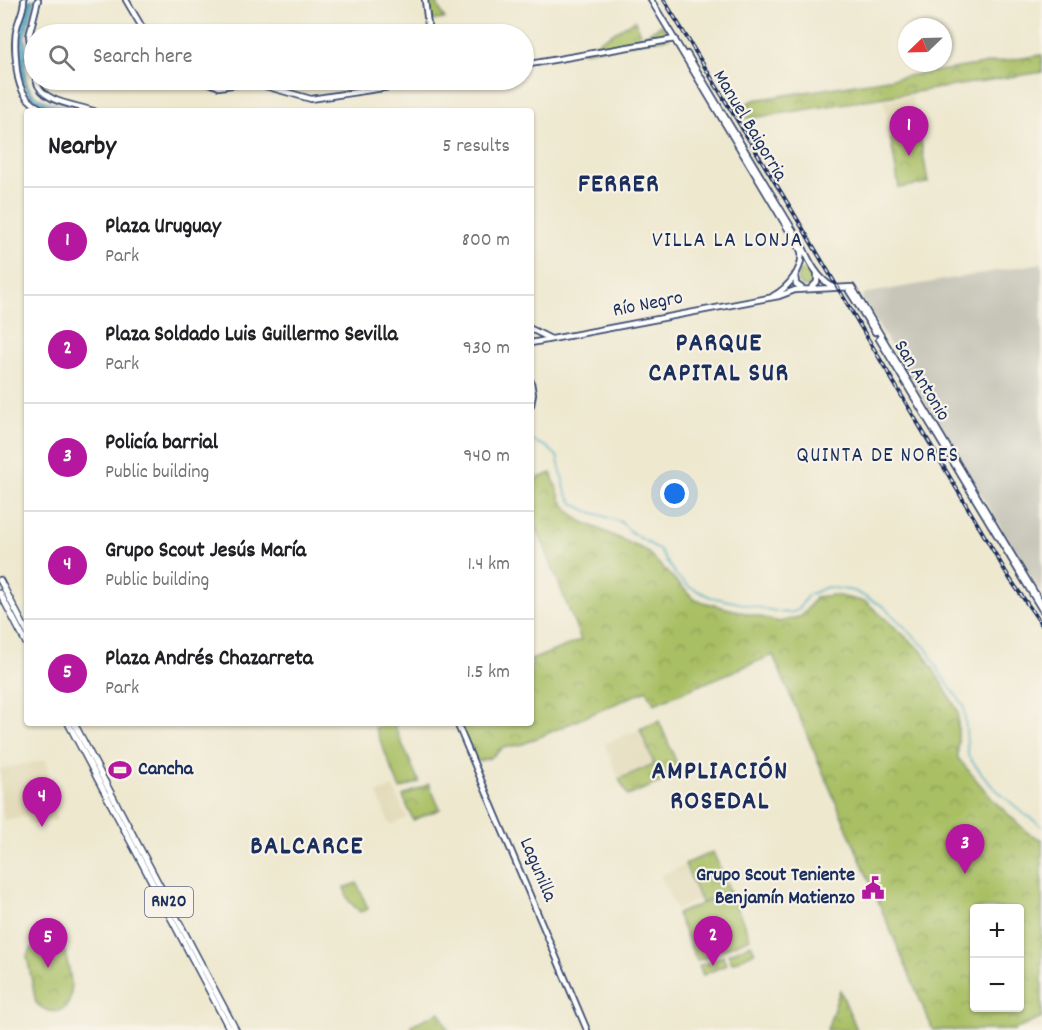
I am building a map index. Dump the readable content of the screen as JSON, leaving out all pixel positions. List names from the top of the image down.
{
  "streets": {
    "main road": [
      "Manuel Baigorria",
      "Río Negro",
      "San Antonio",
      "Lagunilla",
      "RN20"
    ]
  },
  "crossings": [
    ["Manuel Baigorria", "Río Negro"],
    ["Río Negro", "San Antonio"]
  ],
  "districts": [
    "FERRER",
    "VILLA LA LONJA",
    "PARQUE CAPITAL SUR",
    "QUINTA DE NORES",
    "AMPLIACIÓN ROSEDAL",
    "BALCARCE"
  ],
  "places": {
    "sports": ["Cancha"],
    "public building": ["Grupo Scout Teniente Benjamín Matienzo"]
  },
  "north": "bottom left",
  "page": {
    "search": "Search here",
    "pins": [
      "1",
      "4",
      "3",
      "2",
      "5"
    ],
    "heading": ["Nearby", "5 results"],
    "list": [
      {
        "mark": "1",
        "name": "Plaza Uruguay",
        "note": "Park",
        "value": "800 m"
      },
      {
        "mark": "2",
        "name": "Plaza Soldado Luis Guillermo Sevilla",
        "note": "Park",
        "value": "930 m"
      },
      {
        "mark": "3",
        "name": "Policía barrial",
        "note": "Public building",
        "value": "940 m"
      },
      {
        "mark": "4",
        "name": "Grupo Scout Jesús María",
        "note": "Public building",
        "value": "1.4 km"
      },
      {
        "mark": "5",
        "name": "Plaza Andrés Chazarreta",
        "note": "Park",
        "value": "1.5 km"
      }
    ],
    "map_buttons": ["+", "−"]
  }
}
